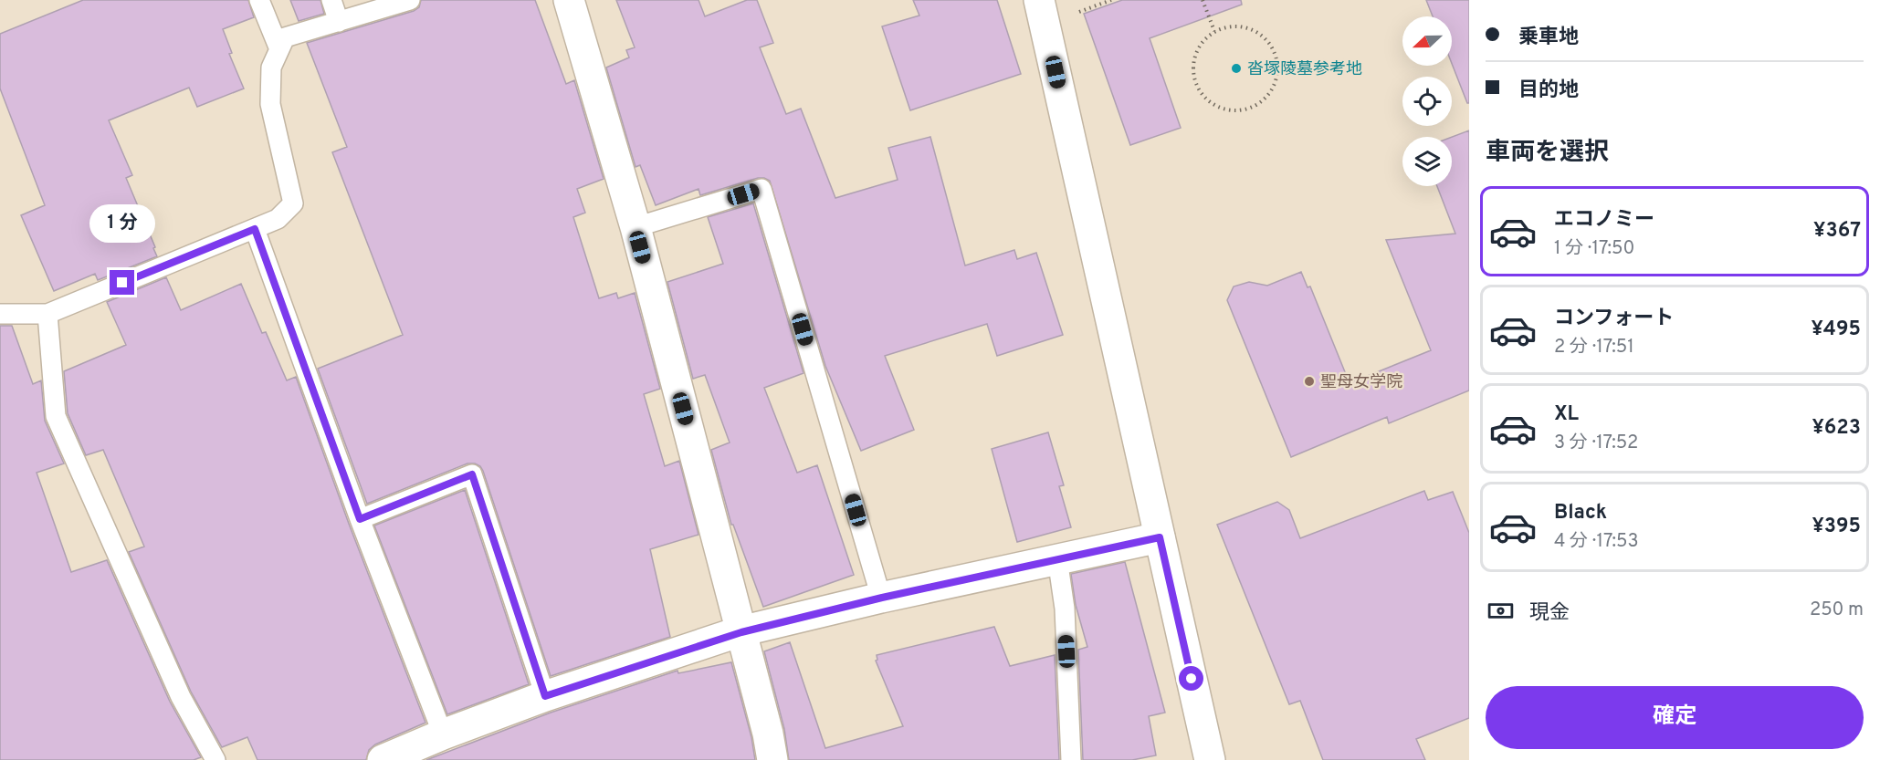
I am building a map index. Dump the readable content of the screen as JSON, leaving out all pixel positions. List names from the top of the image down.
{
  "places": ["沓塚陵墓参考地", "聖母女学院"],
  "north": "left",
  "page": {
    "banner": ["乗車地", "目的地"],
    "heading": "車両を選択",
    "list": [
      {
        "name": "エコノミー",
        "note": "1 分 · 17:50",
        "value": "¥367"
      },
      {
        "name": "コンフォート",
        "note": "2 分 · 17:51",
        "value": "¥495"
      },
      {
        "name": "XL",
        "note": "3 分 · 17:52",
        "value": "¥623"
      },
      {
        "name": "Black",
        "note": "4 分 · 17:53",
        "value": "¥395"
      }
    ],
    "bubble": "1 分",
    "pay": ["現金", "250 m"],
    "buttons": "確定"
  }
}
